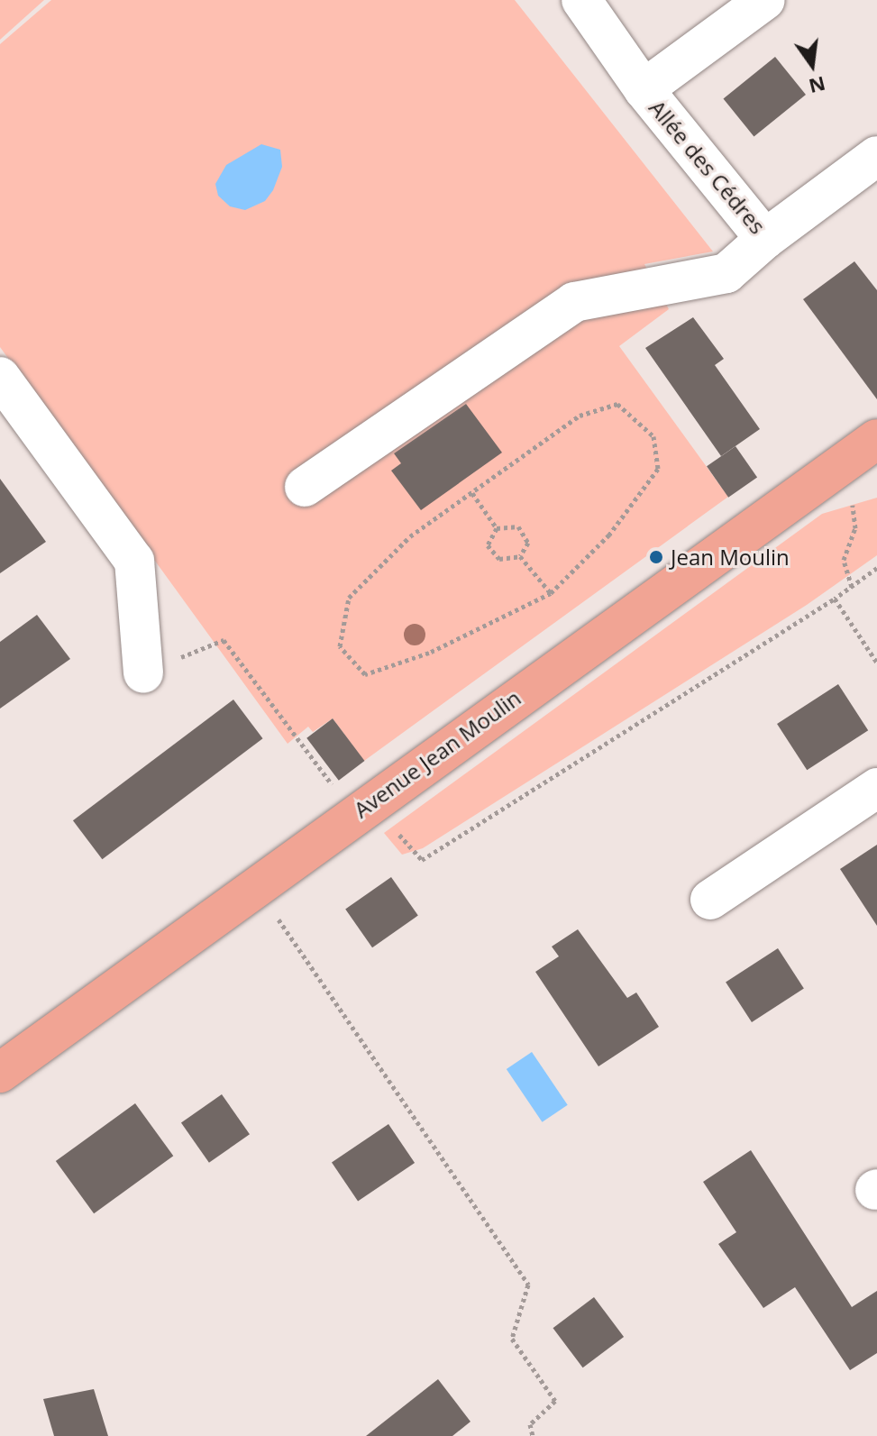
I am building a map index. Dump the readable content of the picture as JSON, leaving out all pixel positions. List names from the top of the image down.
{
  "streets": {
    "main road": ["Avenue Jean Moulin"],
    "street": ["Allée des Cédres"]
  },
  "places": ["Jean Moulin"],
  "north": "bottom"
}
